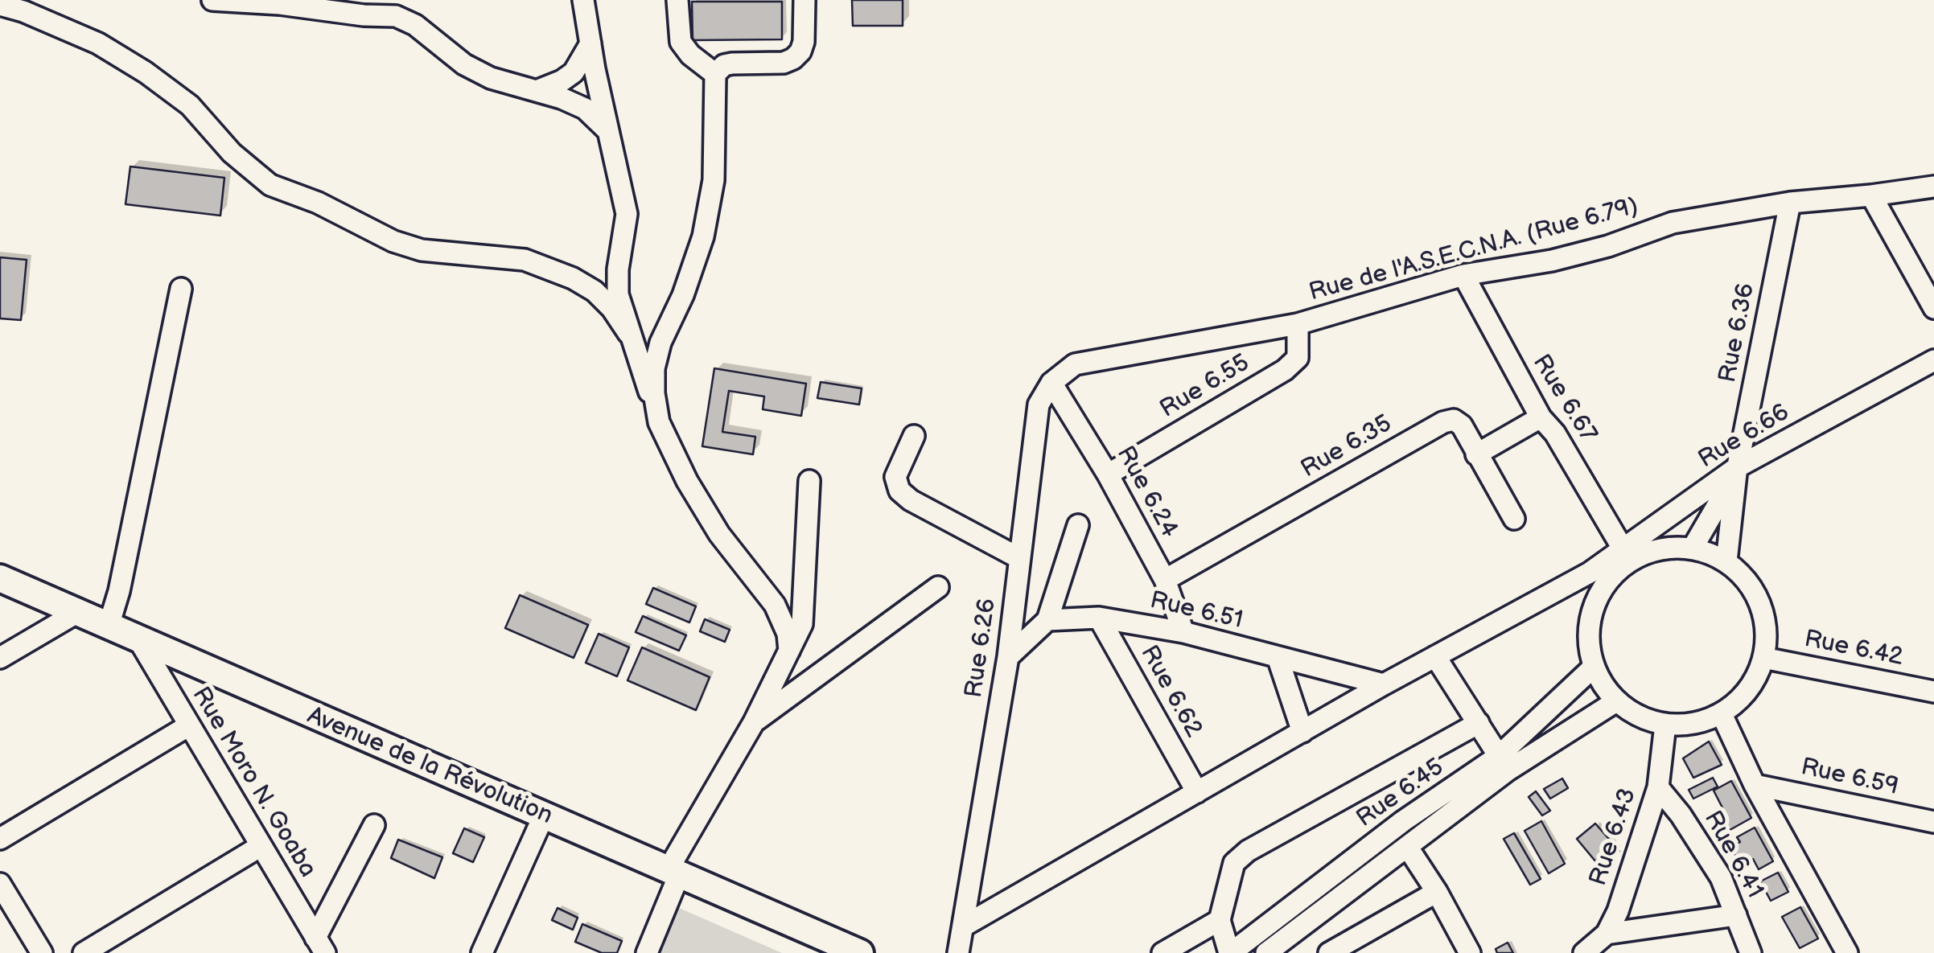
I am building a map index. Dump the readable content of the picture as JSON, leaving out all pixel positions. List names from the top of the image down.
{
  "streets": {
    "main road": ["Avenue de la Révolution"],
    "street": [
      "Rue de l'A.S.E.C.N.A. (Rue 6.79)",
      "Rue 6.36",
      "Rue 6.55",
      "Rue 6.67",
      "Rue 6.66",
      "Rue 6.35",
      "Rue 6.24",
      "Rue 6.51",
      "Rue 6.26",
      "Rue 6.42",
      "Rue 6.62",
      "Rue 6.59",
      "Rue Moro N. Goaba",
      "Rue 6.45",
      "Rue 6.43",
      "Rue 6.41"
    ]
  },
  "crossings": [
    ["Rue de l'A.S.E.C.N.A. (Rue 6.79)", "Rue 6.36"],
    ["Rue de l'A.S.E.C.N.A. (Rue 6.79)", "Rue 6.55"],
    ["Rue de l'A.S.E.C.N.A. (Rue 6.79)", "Rue 6.67"],
    ["Rue de l'A.S.E.C.N.A. (Rue 6.79)", "Rue 6.26"],
    ["Rue 6.36", "Rue 6.66"],
    ["Rue 6.36", "Rue 6.42"],
    ["Rue 6.36", "Rue 6.45"],
    ["Rue 6.36", "Rue 6.43"],
    ["Rue 6.55", "Rue 6.24"],
    ["Rue 6.67", "Rue 6.66"],
    ["Rue 6.66", "Rue 6.51"],
    ["Rue 6.66", "Rue 6.26"],
    ["Rue 6.66", "Rue 6.62"],
    ["Rue 6.35", "Rue 6.24"],
    ["Rue 6.24", "Rue 6.51"],
    ["Rue 6.24", "Rue 6.26"],
    ["Rue 6.51", "Rue 6.62"],
    ["Rue 6.42", "Rue 6.45"],
    ["Rue 6.42", "Rue 6.43"],
    ["Avenue de la Révolution", "Rue Moro N. Goaba"],
    ["Rue 6.45", "Rue 6.43"],
    ["Rue 6.43", "Rue 6.41"]
  ]
}
